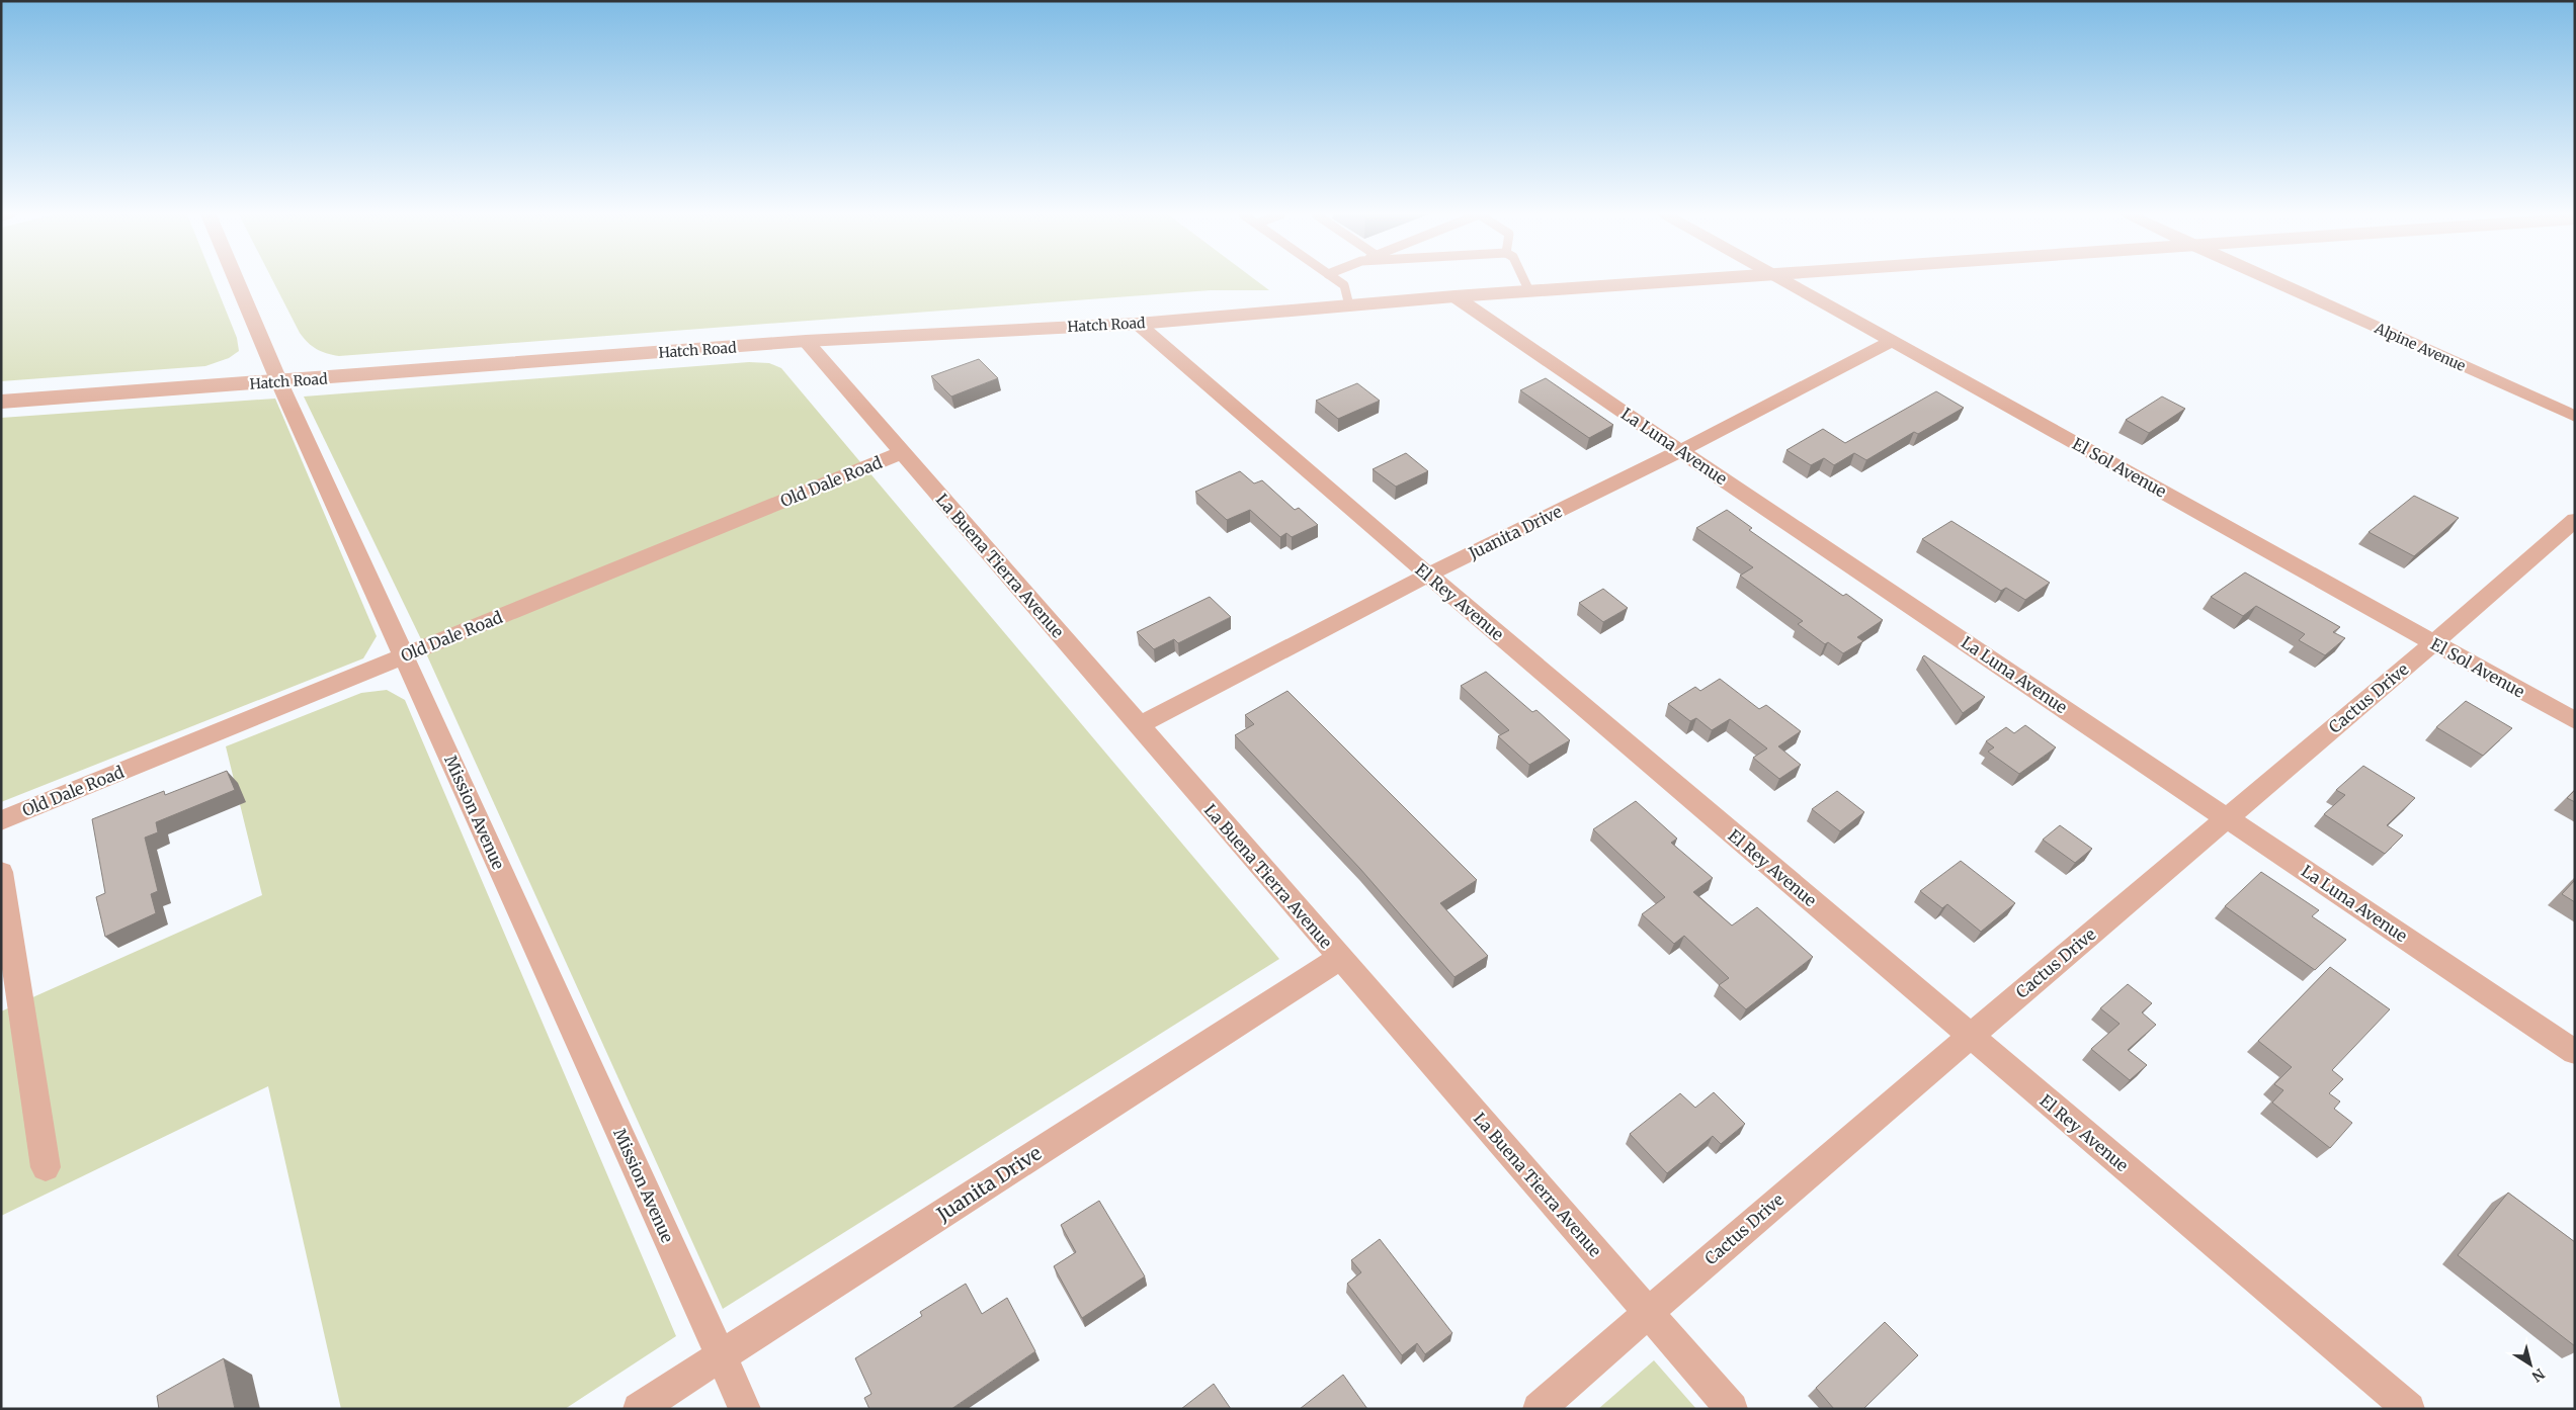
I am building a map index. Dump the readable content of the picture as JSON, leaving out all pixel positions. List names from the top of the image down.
{
  "streets": {
    "street": [
      "Hatch Road",
      "Alpine Avenue",
      "La Luna Avenue",
      "El Sol Avenue",
      "Old Dale Road",
      "Juanita Drive",
      "La Buena Tierra Avenue",
      "El Rey Avenue",
      "Cactus Drive",
      "Mission Avenue"
    ]
  },
  "crossings": [
    ["Hatch Road", "La Luna Avenue"],
    ["Hatch Road", "La Buena Tierra Avenue"],
    ["Hatch Road", "El Rey Avenue"],
    ["Hatch Road", "Mission Avenue"],
    ["La Luna Avenue", "Juanita Drive"],
    ["La Luna Avenue", "Cactus Drive"],
    ["El Sol Avenue", "Juanita Drive"],
    ["El Sol Avenue", "Cactus Drive"],
    ["Old Dale Road", "La Buena Tierra Avenue"],
    ["Old Dale Road", "Mission Avenue"],
    ["Juanita Drive", "La Buena Tierra Avenue"],
    ["Juanita Drive", "El Rey Avenue"],
    ["Juanita Drive", "Mission Avenue"],
    ["La Buena Tierra Avenue", "Cactus Drive"],
    ["El Rey Avenue", "Cactus Drive"]
  ],
  "north": "bottom right"
}
